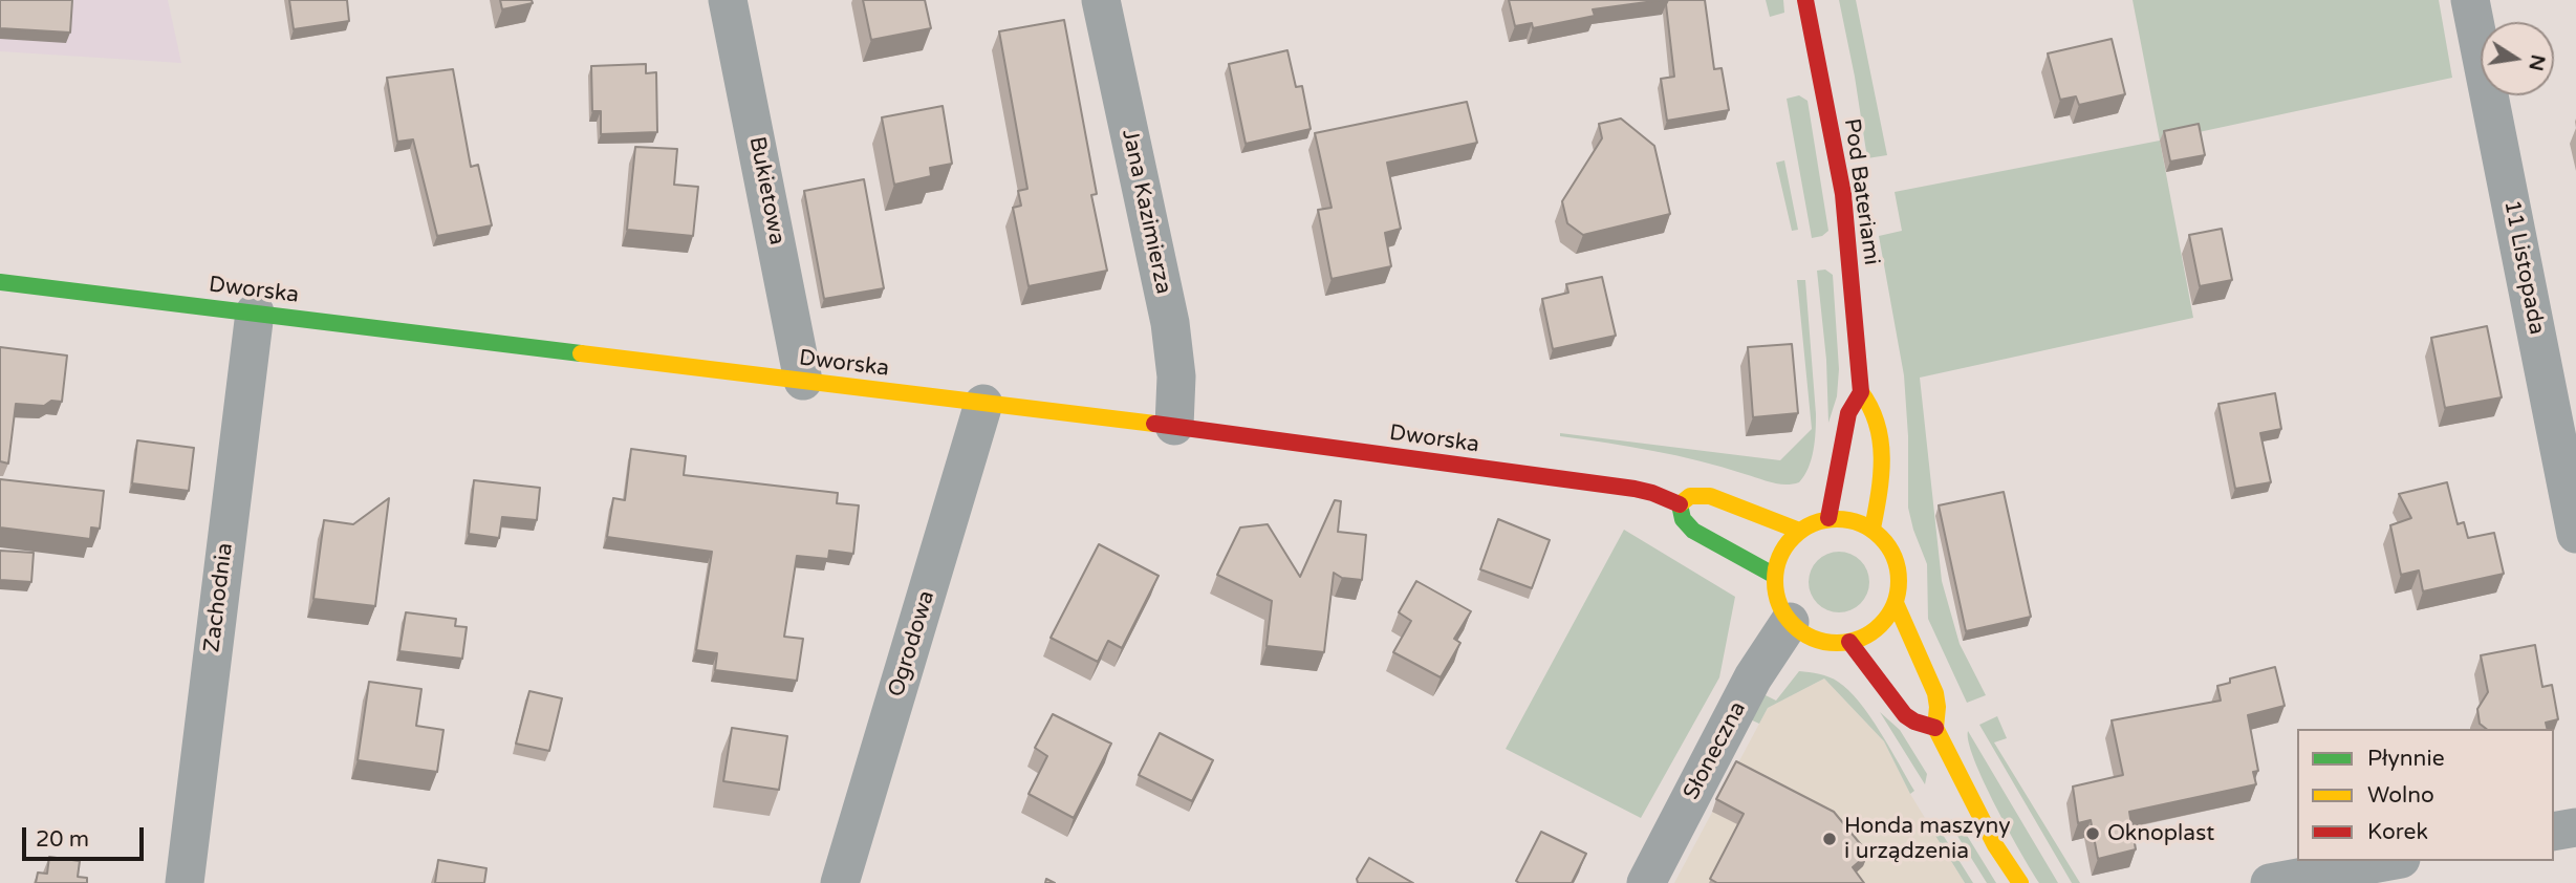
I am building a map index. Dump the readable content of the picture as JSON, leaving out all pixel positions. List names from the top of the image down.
{
  "streets": {
    "street": [
      "Bukietowa",
      "Pod Bateriami",
      "Jana Kazimierza",
      "11 Listopada",
      "Dworska",
      "Zachodnia",
      "Ogrodowa",
      "Słoneczna"
    ]
  },
  "crossings": [
    ["Bukietowa", "Dworska"],
    ["Pod Bateriami", "Słoneczna"],
    ["Jana Kazimierza", "Dworska"],
    ["Dworska", "Zachodnia"],
    ["Dworska", "Ogrodowa"]
  ],
  "places": ["Oknoplast", "Honda maszyny i urządzenia"],
  "legend": ["Płynnie", "Wolno", "Korek"],
  "scale_bar": "20 m",
  "north": "right"
}
